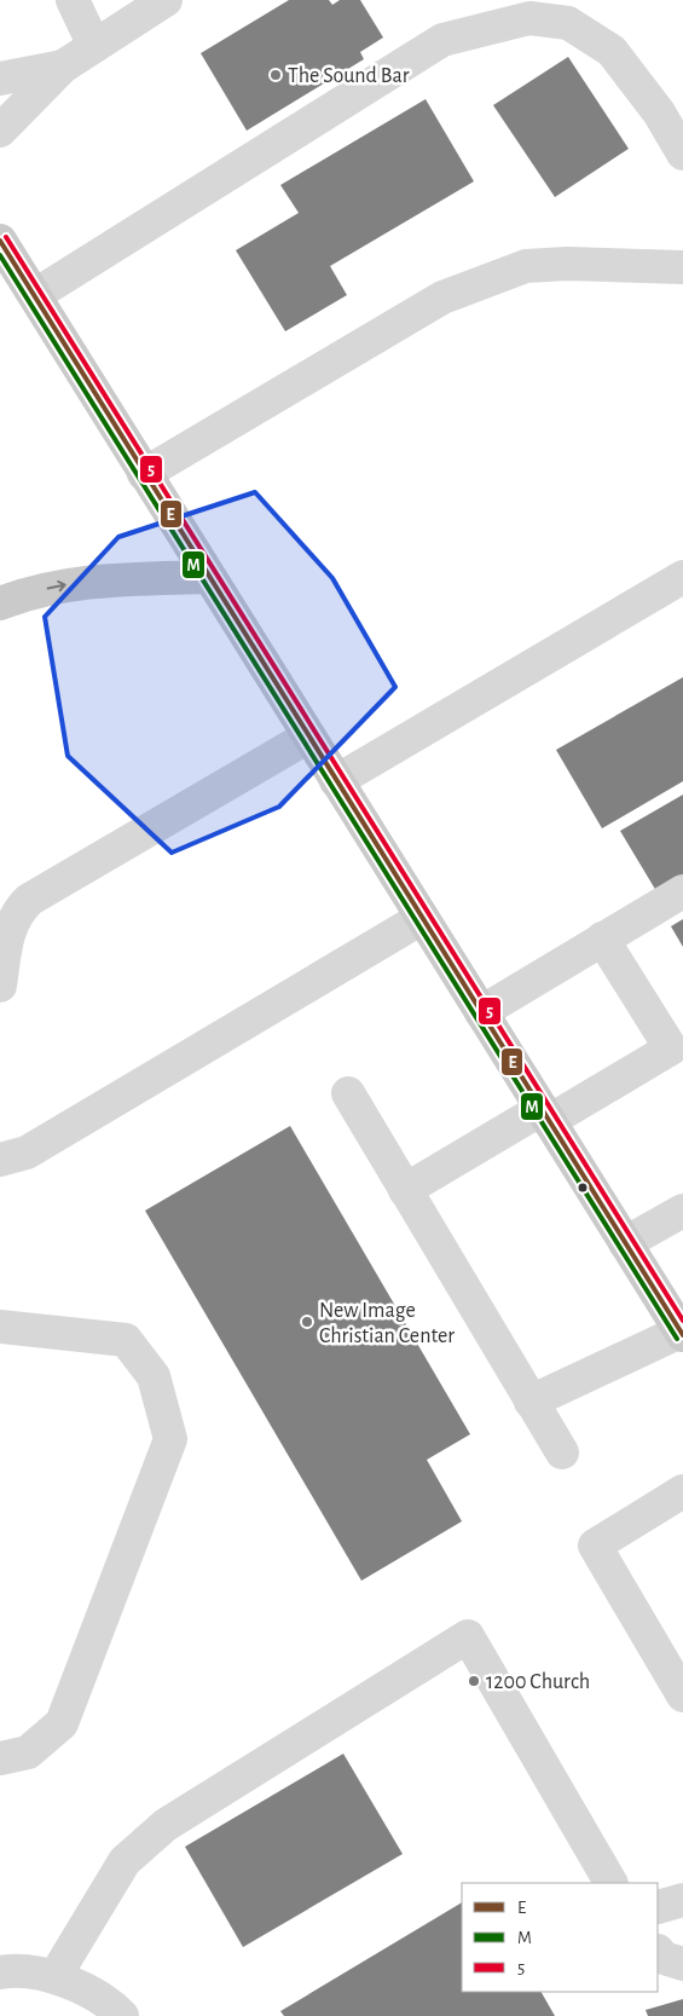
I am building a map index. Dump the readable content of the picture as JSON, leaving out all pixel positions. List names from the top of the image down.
{
  "places": ["The Sound Bar", "New Image Christian Center", "1200 Church"],
  "lines": ["transit line 5", "transit line E", "transit line M"],
  "legend": ["E", "M", "5"]
}
